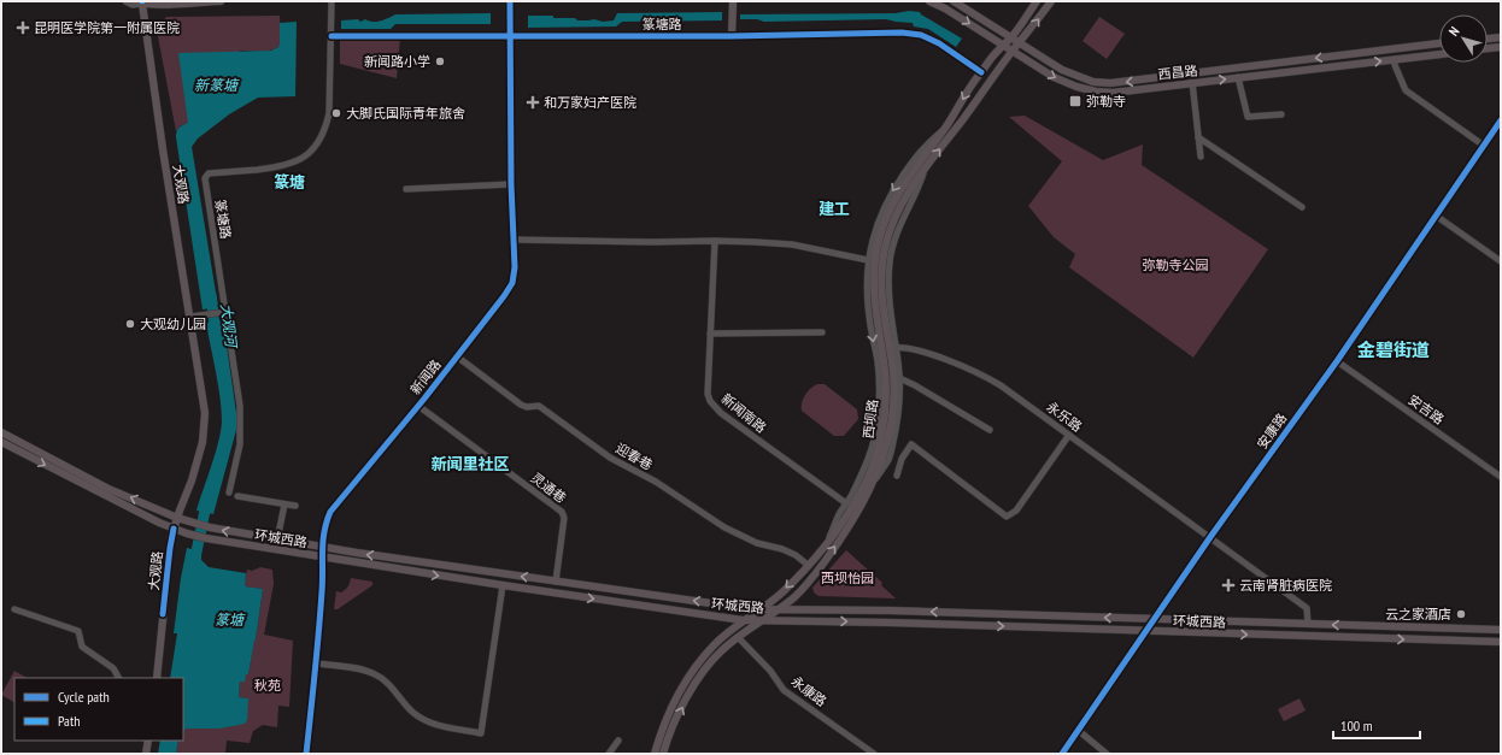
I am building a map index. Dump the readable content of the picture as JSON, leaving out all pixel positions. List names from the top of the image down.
{
  "streets": {
    "main road": [
      "西昌路",
      "大观路",
      "西坝路",
      "环城西路"
    ],
    "street": [
      "篆塘路",
      "新闻路",
      "安吉路",
      "新闻南路",
      "永乐路",
      "安康路",
      "迎春巷",
      "灵通巷",
      "永康路"
    ]
  },
  "crossings": [
    ["篆塘路", "新闻路"],
    ["篆塘路", "西坝路"],
    ["西昌路", "西坝路"],
    ["大观路", "环城西路"],
    ["新闻路", "迎春巷"],
    ["新闻路", "灵通巷"],
    ["新闻路", "环城西路"],
    ["安吉路", "安康路"],
    ["永乐路", "西坝路"],
    ["永乐路", "安康路"],
    ["永乐路", "环城西路"],
    ["西坝路", "迎春巷"],
    ["西坝路", "环城西路"],
    ["西坝路", "永康路"],
    ["安康路", "环城西路"],
    ["灵通巷", "环城西路"]
  ],
  "districts": [
    "篆塘",
    "建工",
    "金碧街道",
    "新闻里社区"
  ],
  "water": ["新篆塘", "大观河", "篆塘"],
  "parks": ["弥勒寺公园", "西坝怡园", "秋苑"],
  "places": {
    "health": ["昆明医学院第一附属医院", "和万家妇产医院", "云南肾脏病医院"],
    "other": [
      "新闻路小学",
      "大脚氏国际青年旅舍",
      "大观幼儿园",
      "云之家酒店"
    ],
    "transit": ["弥勒寺"]
  },
  "legend": ["Cycle path", "Path"],
  "scale_bar": "100 m",
  "north": "top left"
}
